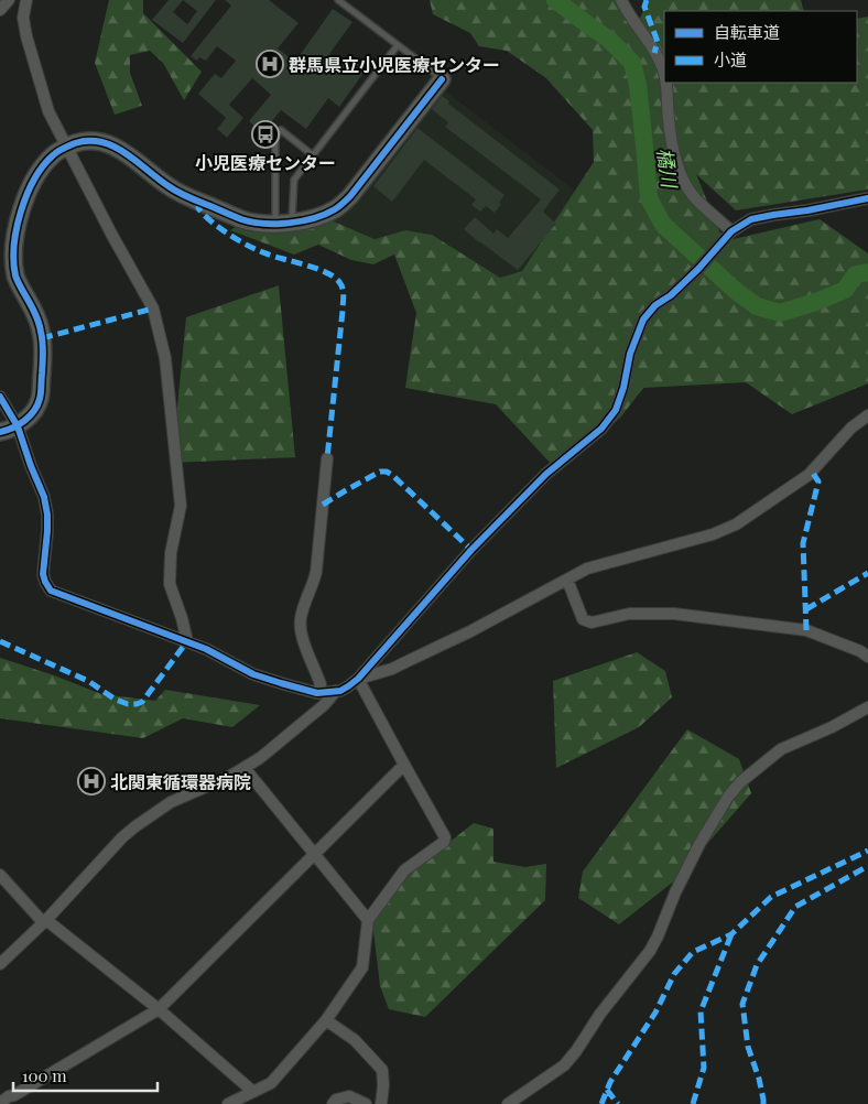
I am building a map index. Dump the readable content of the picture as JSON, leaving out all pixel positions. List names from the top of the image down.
{
  "water": ["橘川"],
  "places": {
    "hospital": ["群馬県立小児医療センター", "北関東循環器病院"],
    "bus stop": ["小児医療センター"]
  },
  "legend": ["自転車道", "小道"],
  "scale_bar": "100 m"
}
